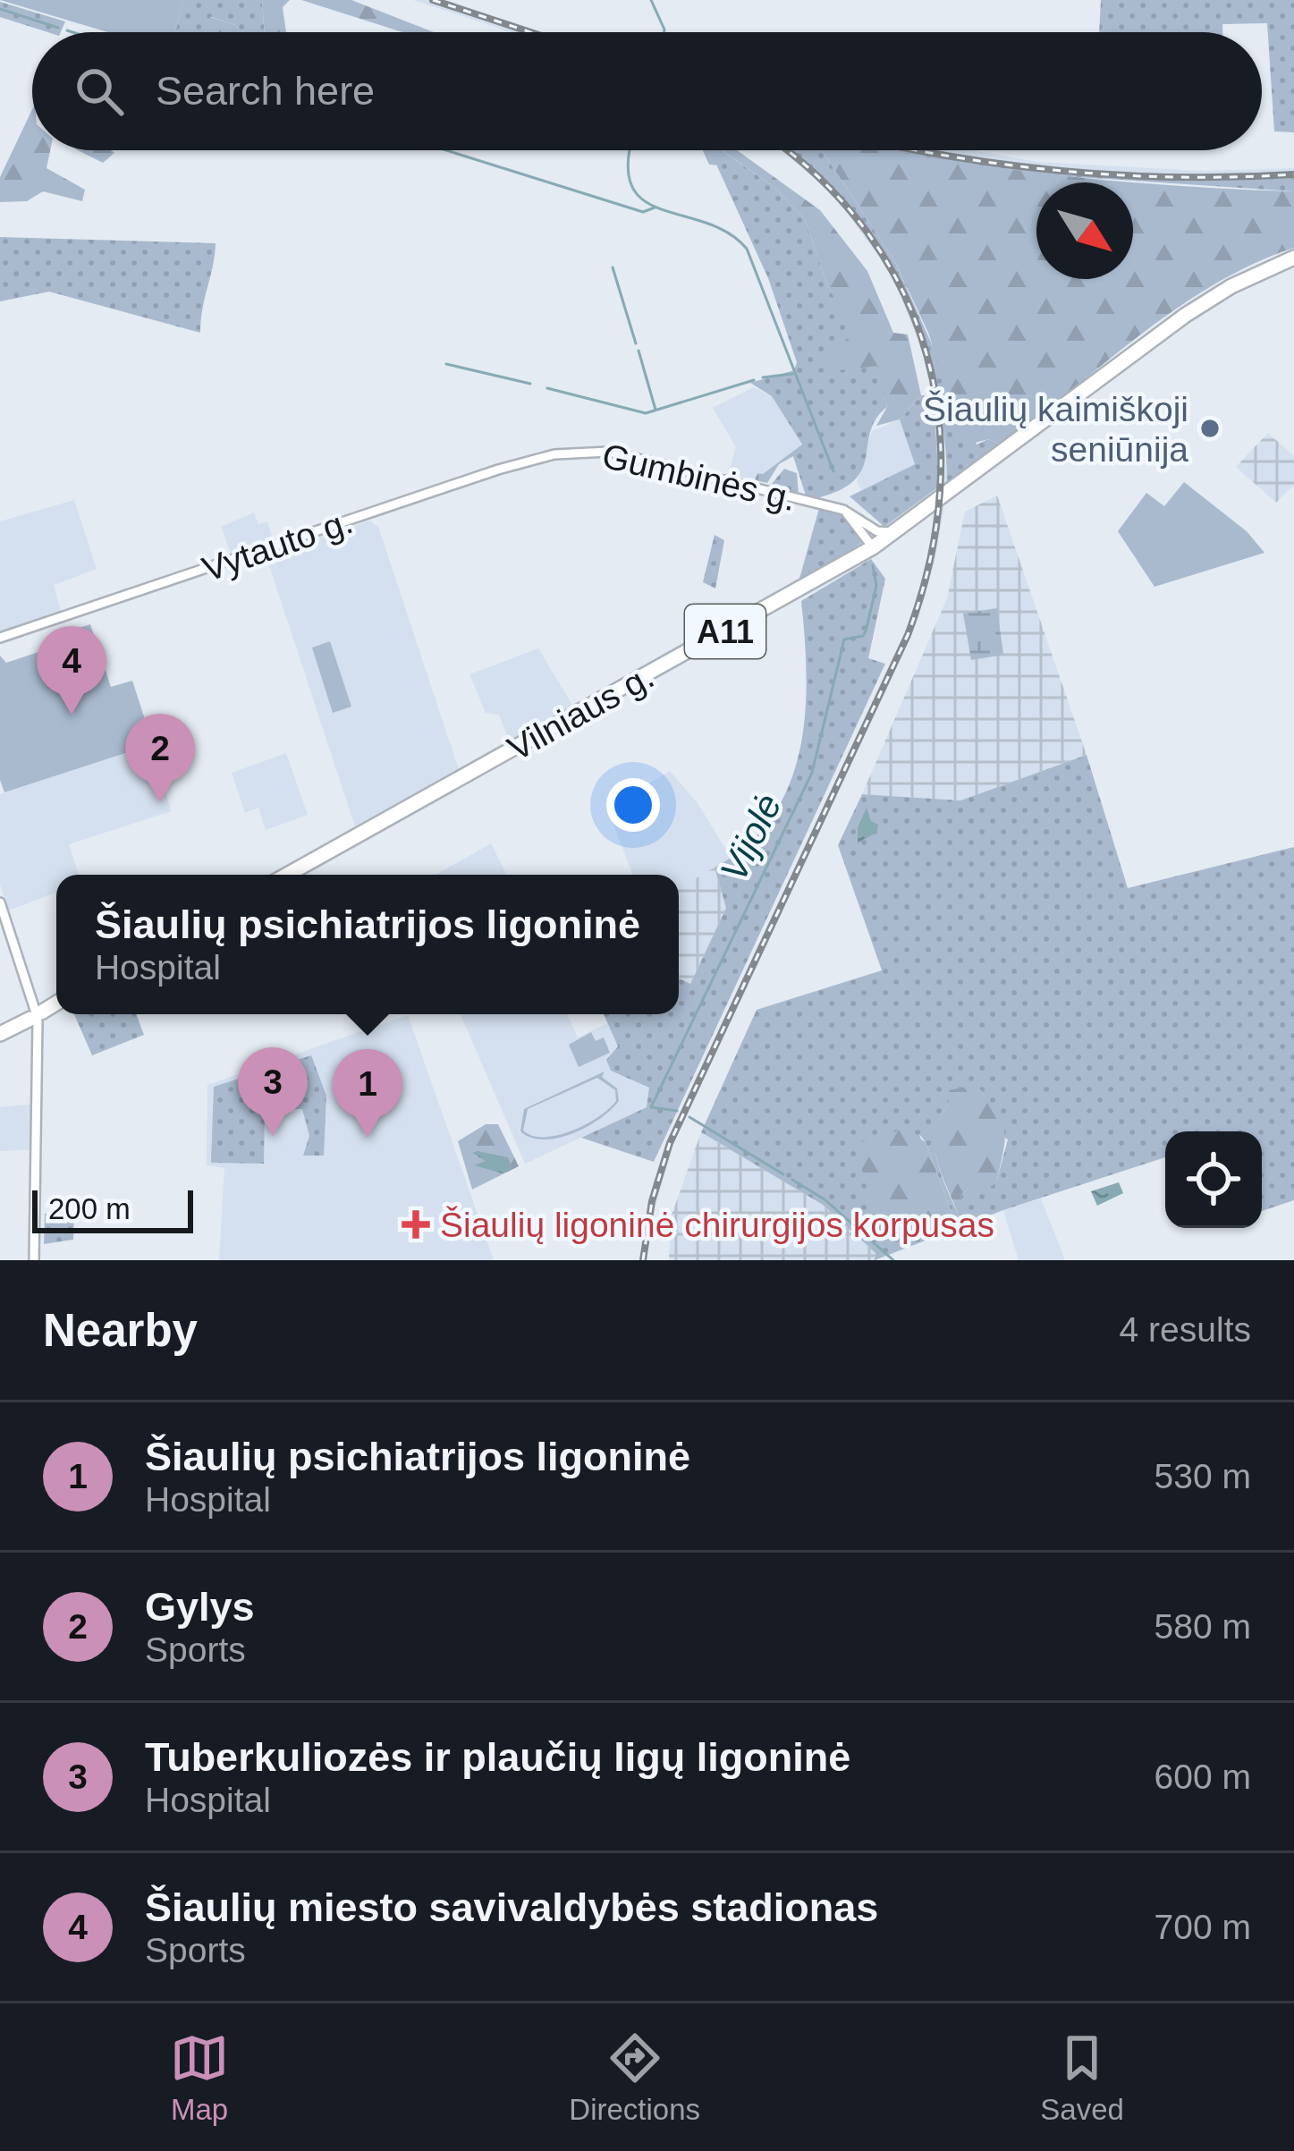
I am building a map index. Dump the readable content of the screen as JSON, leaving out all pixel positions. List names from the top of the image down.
{
  "streets": {
    "highway": ["A11", "Vilniaus g."],
    "main road": ["Gumbinės g.", "Vytauto g."]
  },
  "crossings": [
    ["Gumbinės g.", "Vytauto g."],
    ["Gumbinės g.", "Vilniaus g."]
  ],
  "water": ["Vijolė"],
  "places": {
    "other": ["Šiaulių kaimiškoji seniūnija"],
    "health": ["Šiaulių ligoninė chirurgijos korpusas"]
  },
  "scale_bar": "200 m",
  "north": "bottom right",
  "page": {
    "search": "Search here",
    "pins": [
      "4",
      "2",
      "3",
      "1"
    ],
    "popup": ["Šiaulių psichiatrijos ligoninė", "Hospital"],
    "scale": "200 m",
    "heading": ["Nearby", "4 results"],
    "list": [
      {
        "mark": "1",
        "name": "Šiaulių psichiatrijos ligoninė",
        "note": "Hospital",
        "value": "530 m"
      },
      {
        "mark": "2",
        "name": "Gylys",
        "note": "Sports",
        "value": "580 m"
      },
      {
        "mark": "3",
        "name": "Tuberkuliozės ir plaučių ligų ligoninė",
        "note": "Hospital",
        "value": "600 m"
      },
      {
        "mark": "4",
        "name": "Šiaulių miesto savivaldybės stadionas",
        "note": "Sports",
        "value": "700 m"
      }
    ],
    "nav": ["Map", "Directions", "Saved"]
  }
}
